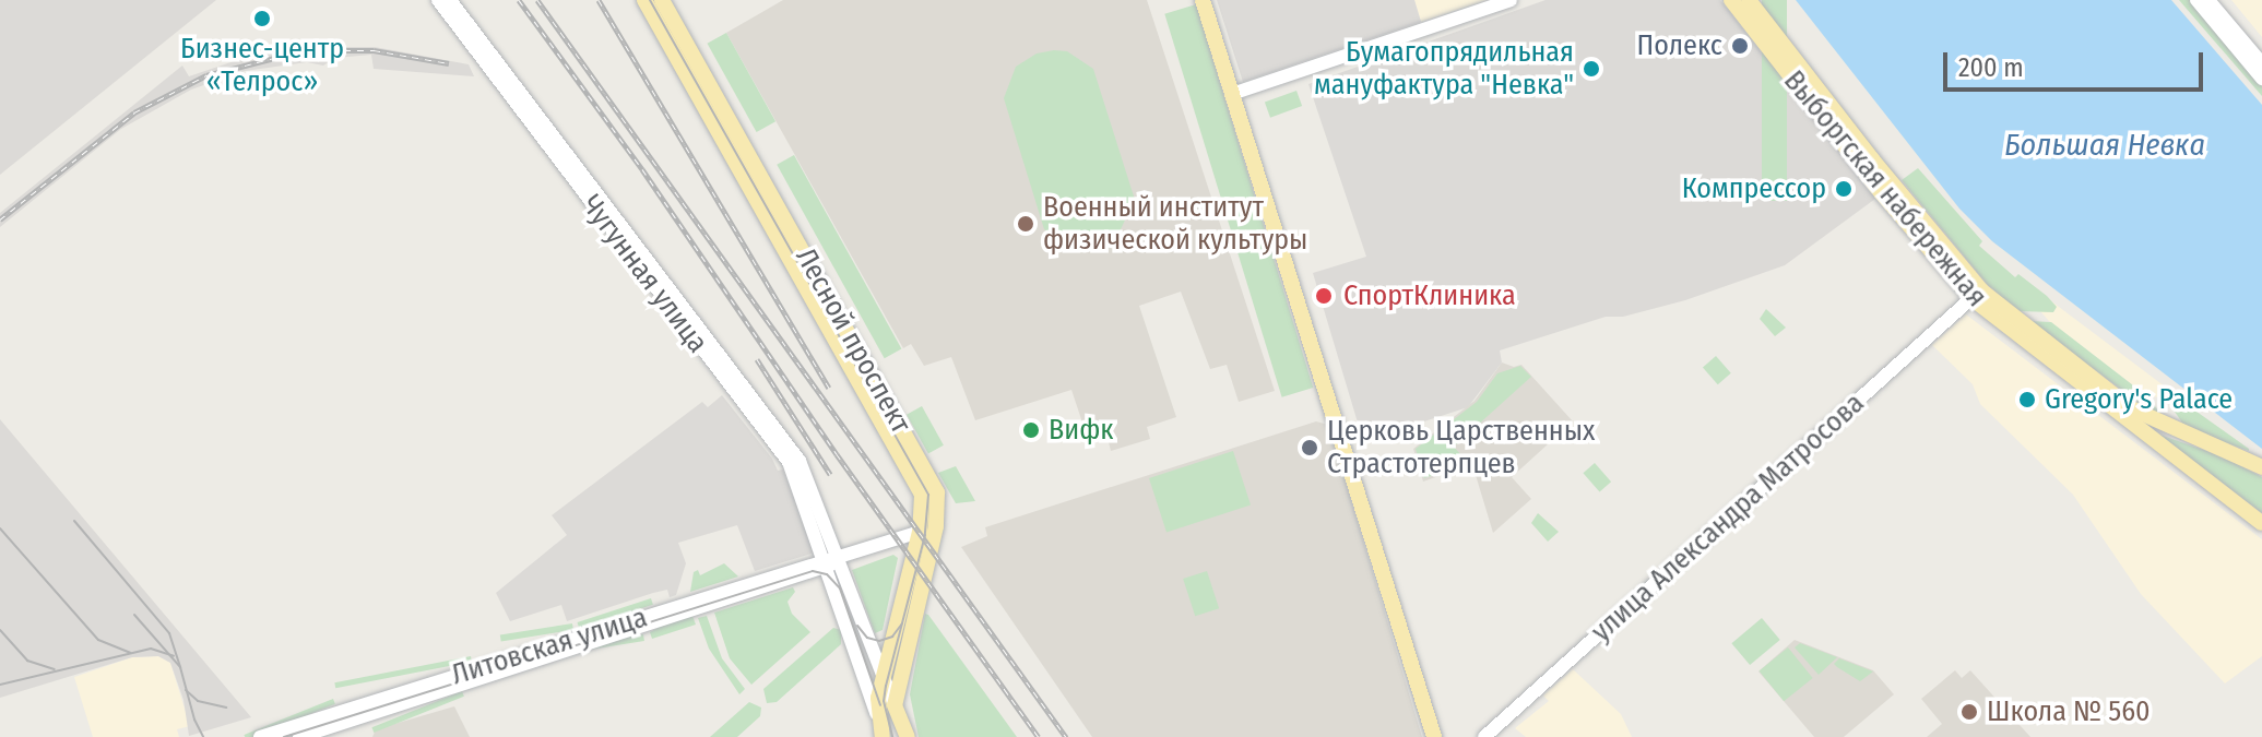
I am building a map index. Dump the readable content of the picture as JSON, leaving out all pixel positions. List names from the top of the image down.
{
  "streets": {
    "main road": ["Выборгская набережная", "Лесной проспект"],
    "street": ["Чугунная улица", "улица Александра Матросова", "Литовская улица"]
  },
  "crossings": [
    ["Выборгская набережная", "улица Александра Матросова"],
    ["Чугунная улица", "Лесной проспект"],
    ["Чугунная улица", "Литовская улица"],
    ["Лесной проспект", "Литовская улица"]
  ],
  "water": ["Большая Невка"],
  "places": [
    "Бизнес-центр «Телрос»",
    "Полекс",
    "Бумагопрядильная мануфактура \"Невка\"",
    "Компрессор",
    "Военный институт физической культуры",
    "СпортКлиника",
    "Gregory's Palace",
    "Вифк",
    "Церковь Царственных Страстотерпцев",
    "Школа № 560"
  ],
  "scale_bar": "200 m"
}
